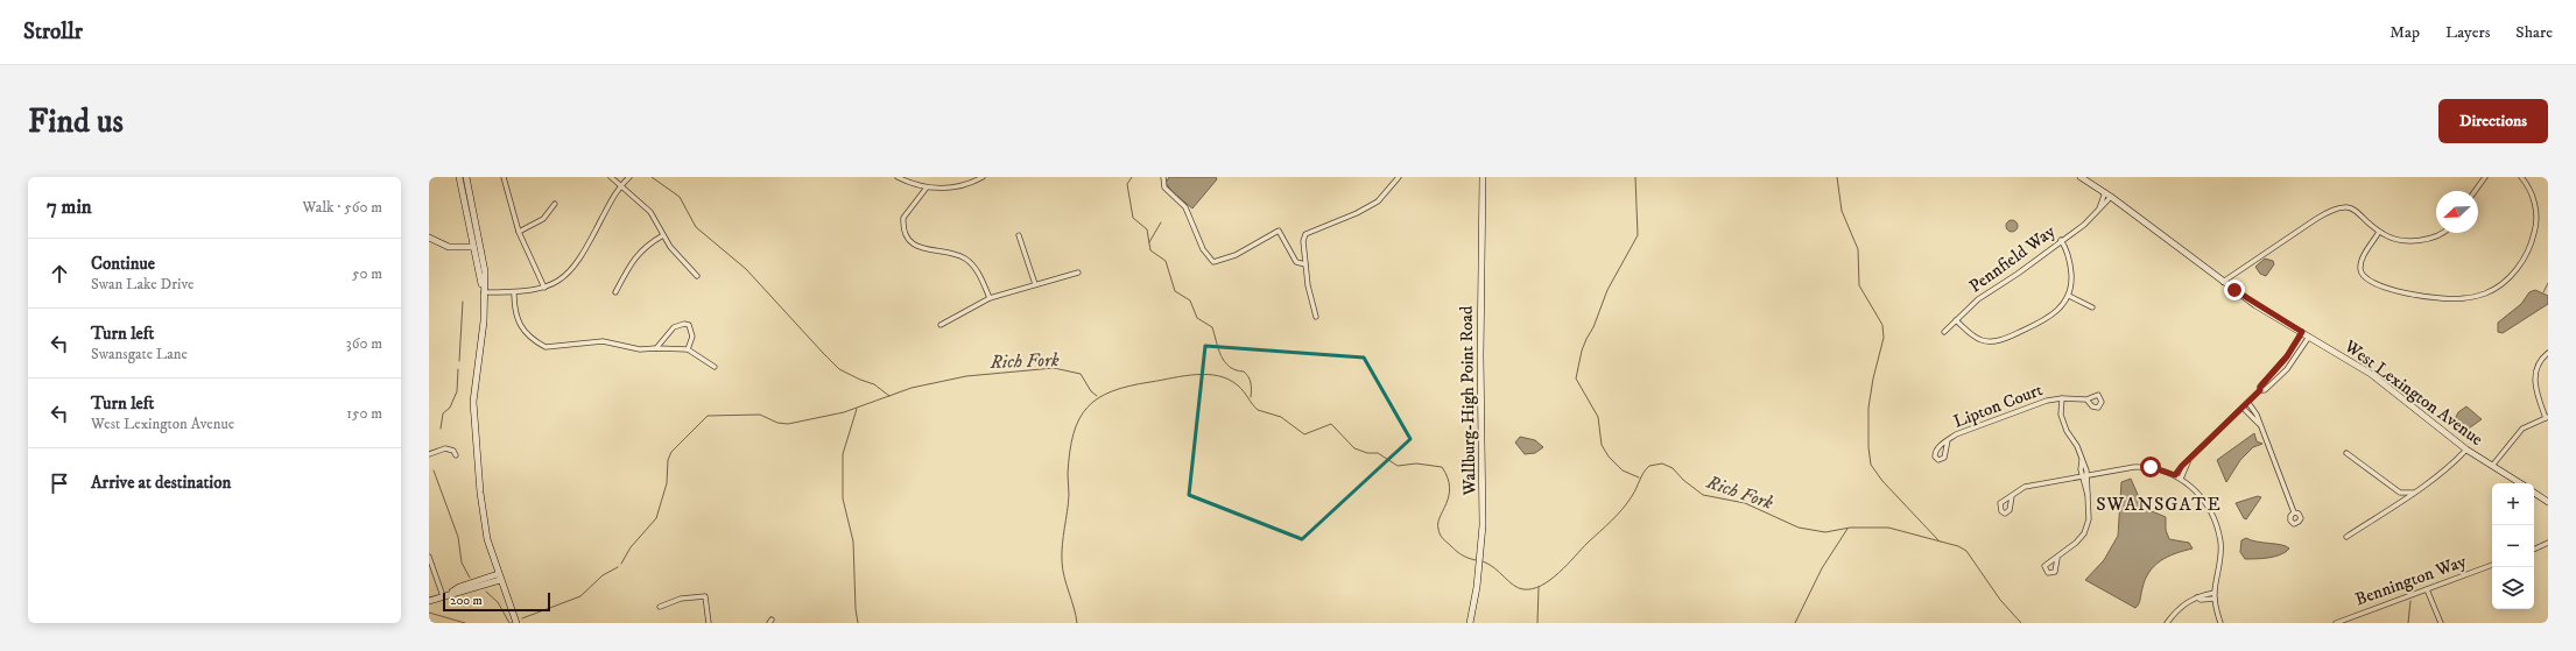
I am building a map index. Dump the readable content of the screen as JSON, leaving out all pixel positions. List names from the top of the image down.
{
  "streets": {
    "street": [
      "Pennfield Way",
      "West Lexington Avenue",
      "Wallburg-High Point Road",
      "Lipton Court",
      "Bennington Way"
    ]
  },
  "crossings": [
    ["Pennfield Way", "West Lexington Avenue"]
  ],
  "districts": ["SWANSGATE"],
  "water": ["Rich Fork"],
  "scale_bar": "200 m",
  "north": "bottom left",
  "page": {
    "header": "Strollr",
    "nav": ["Map", "Layers", "Share"],
    "buttons": "Directions",
    "title": "Find us",
    "heading": ["7 min", "Walk · 560 m"],
    "list": [
      ["Continue", "Swan Lake Drive", "50 m"],
      ["Turn left", "Swansgate Lane", "360 m"],
      ["Turn left", "West Lexington Avenue", "150 m"],
      "Arrive at destination"
    ],
    "map_buttons": ["+", "−"],
    "scale": "200 m"
  }
}
